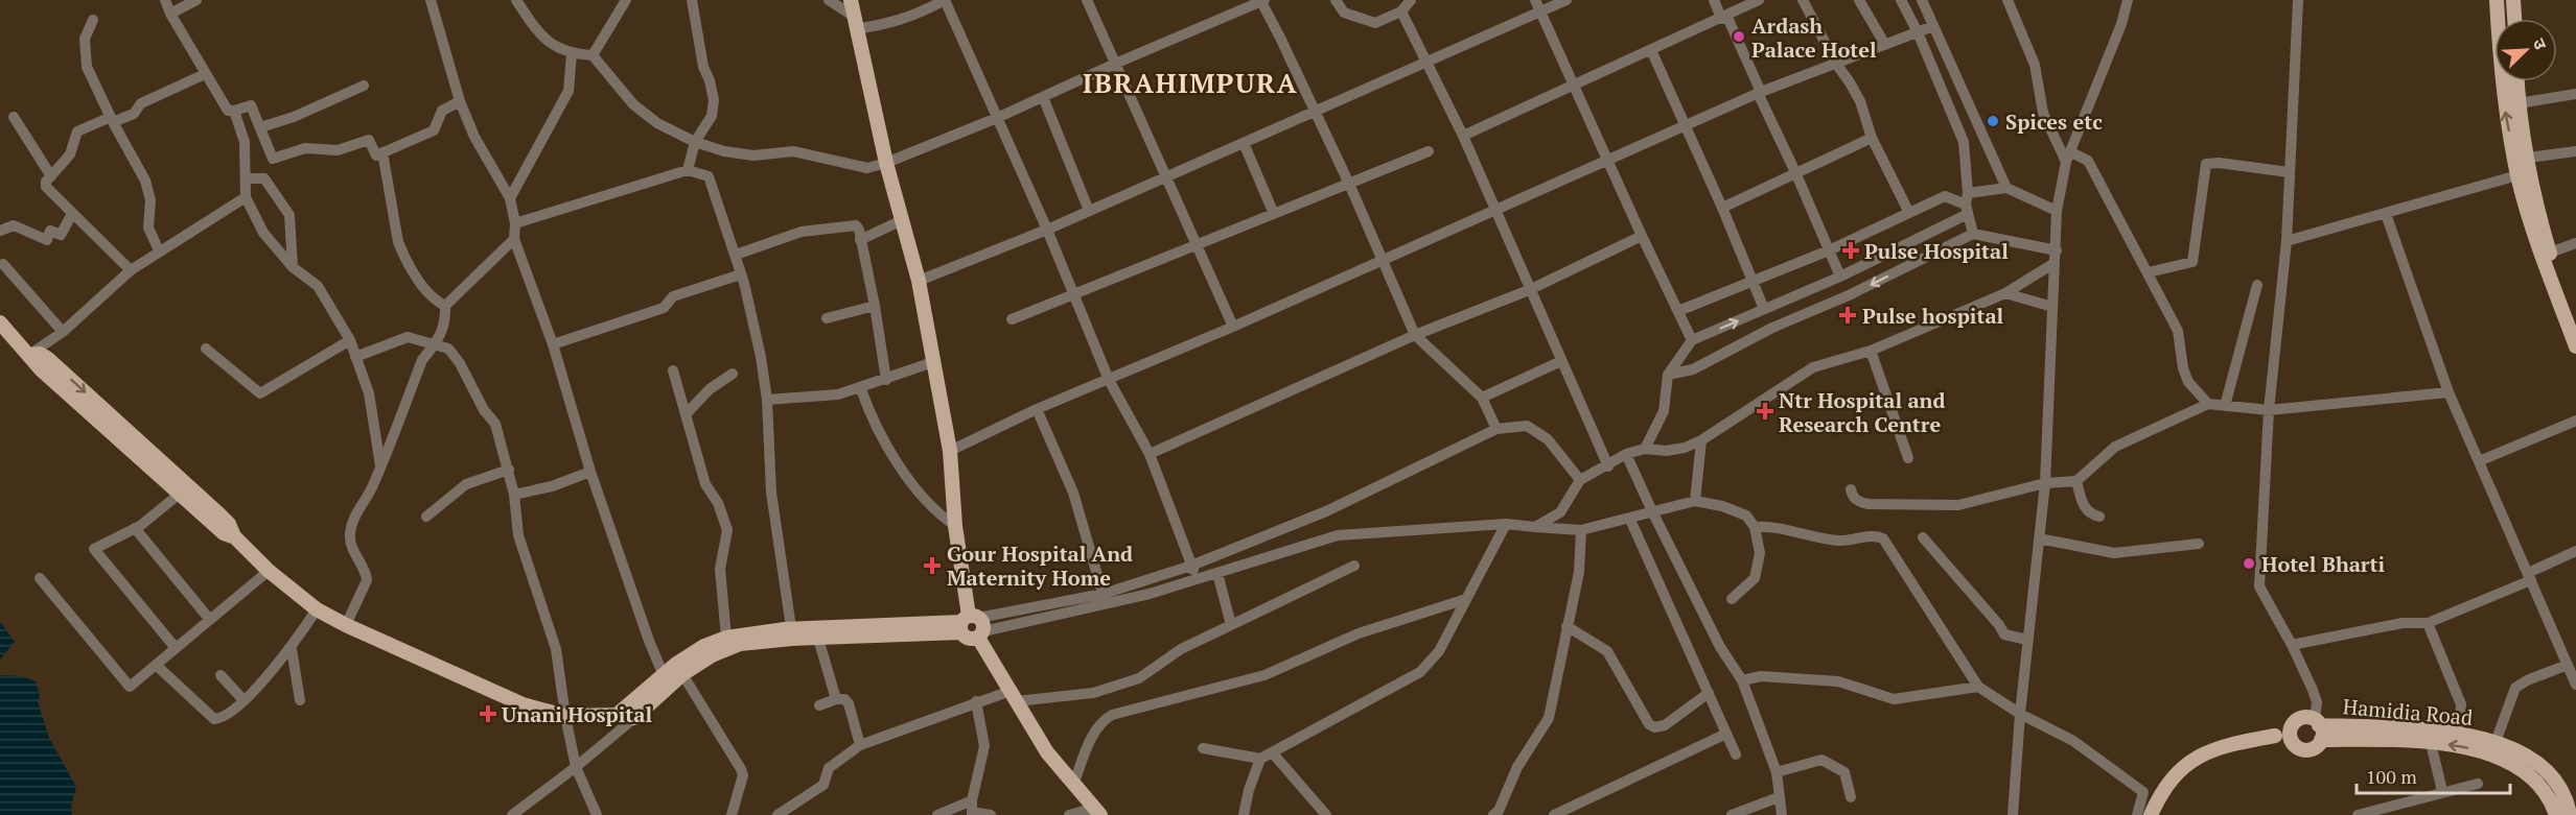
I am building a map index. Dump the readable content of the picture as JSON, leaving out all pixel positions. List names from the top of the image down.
{
  "streets": {
    "main road": ["Hamidia Road"]
  },
  "districts": ["IBRAHIMPURA"],
  "places": {
    "other": ["Ardash Palace Hotel", "Spices etc", "Hotel Bharti"],
    "health": [
      "Pulse Hospital",
      "Pulse hospital",
      "Ntr Hospital and Research Centre",
      "Gour Hospital And Maternity Home",
      "Unani Hospital"
    ]
  },
  "scale_bar": "100 m",
  "north": "top right"
}
